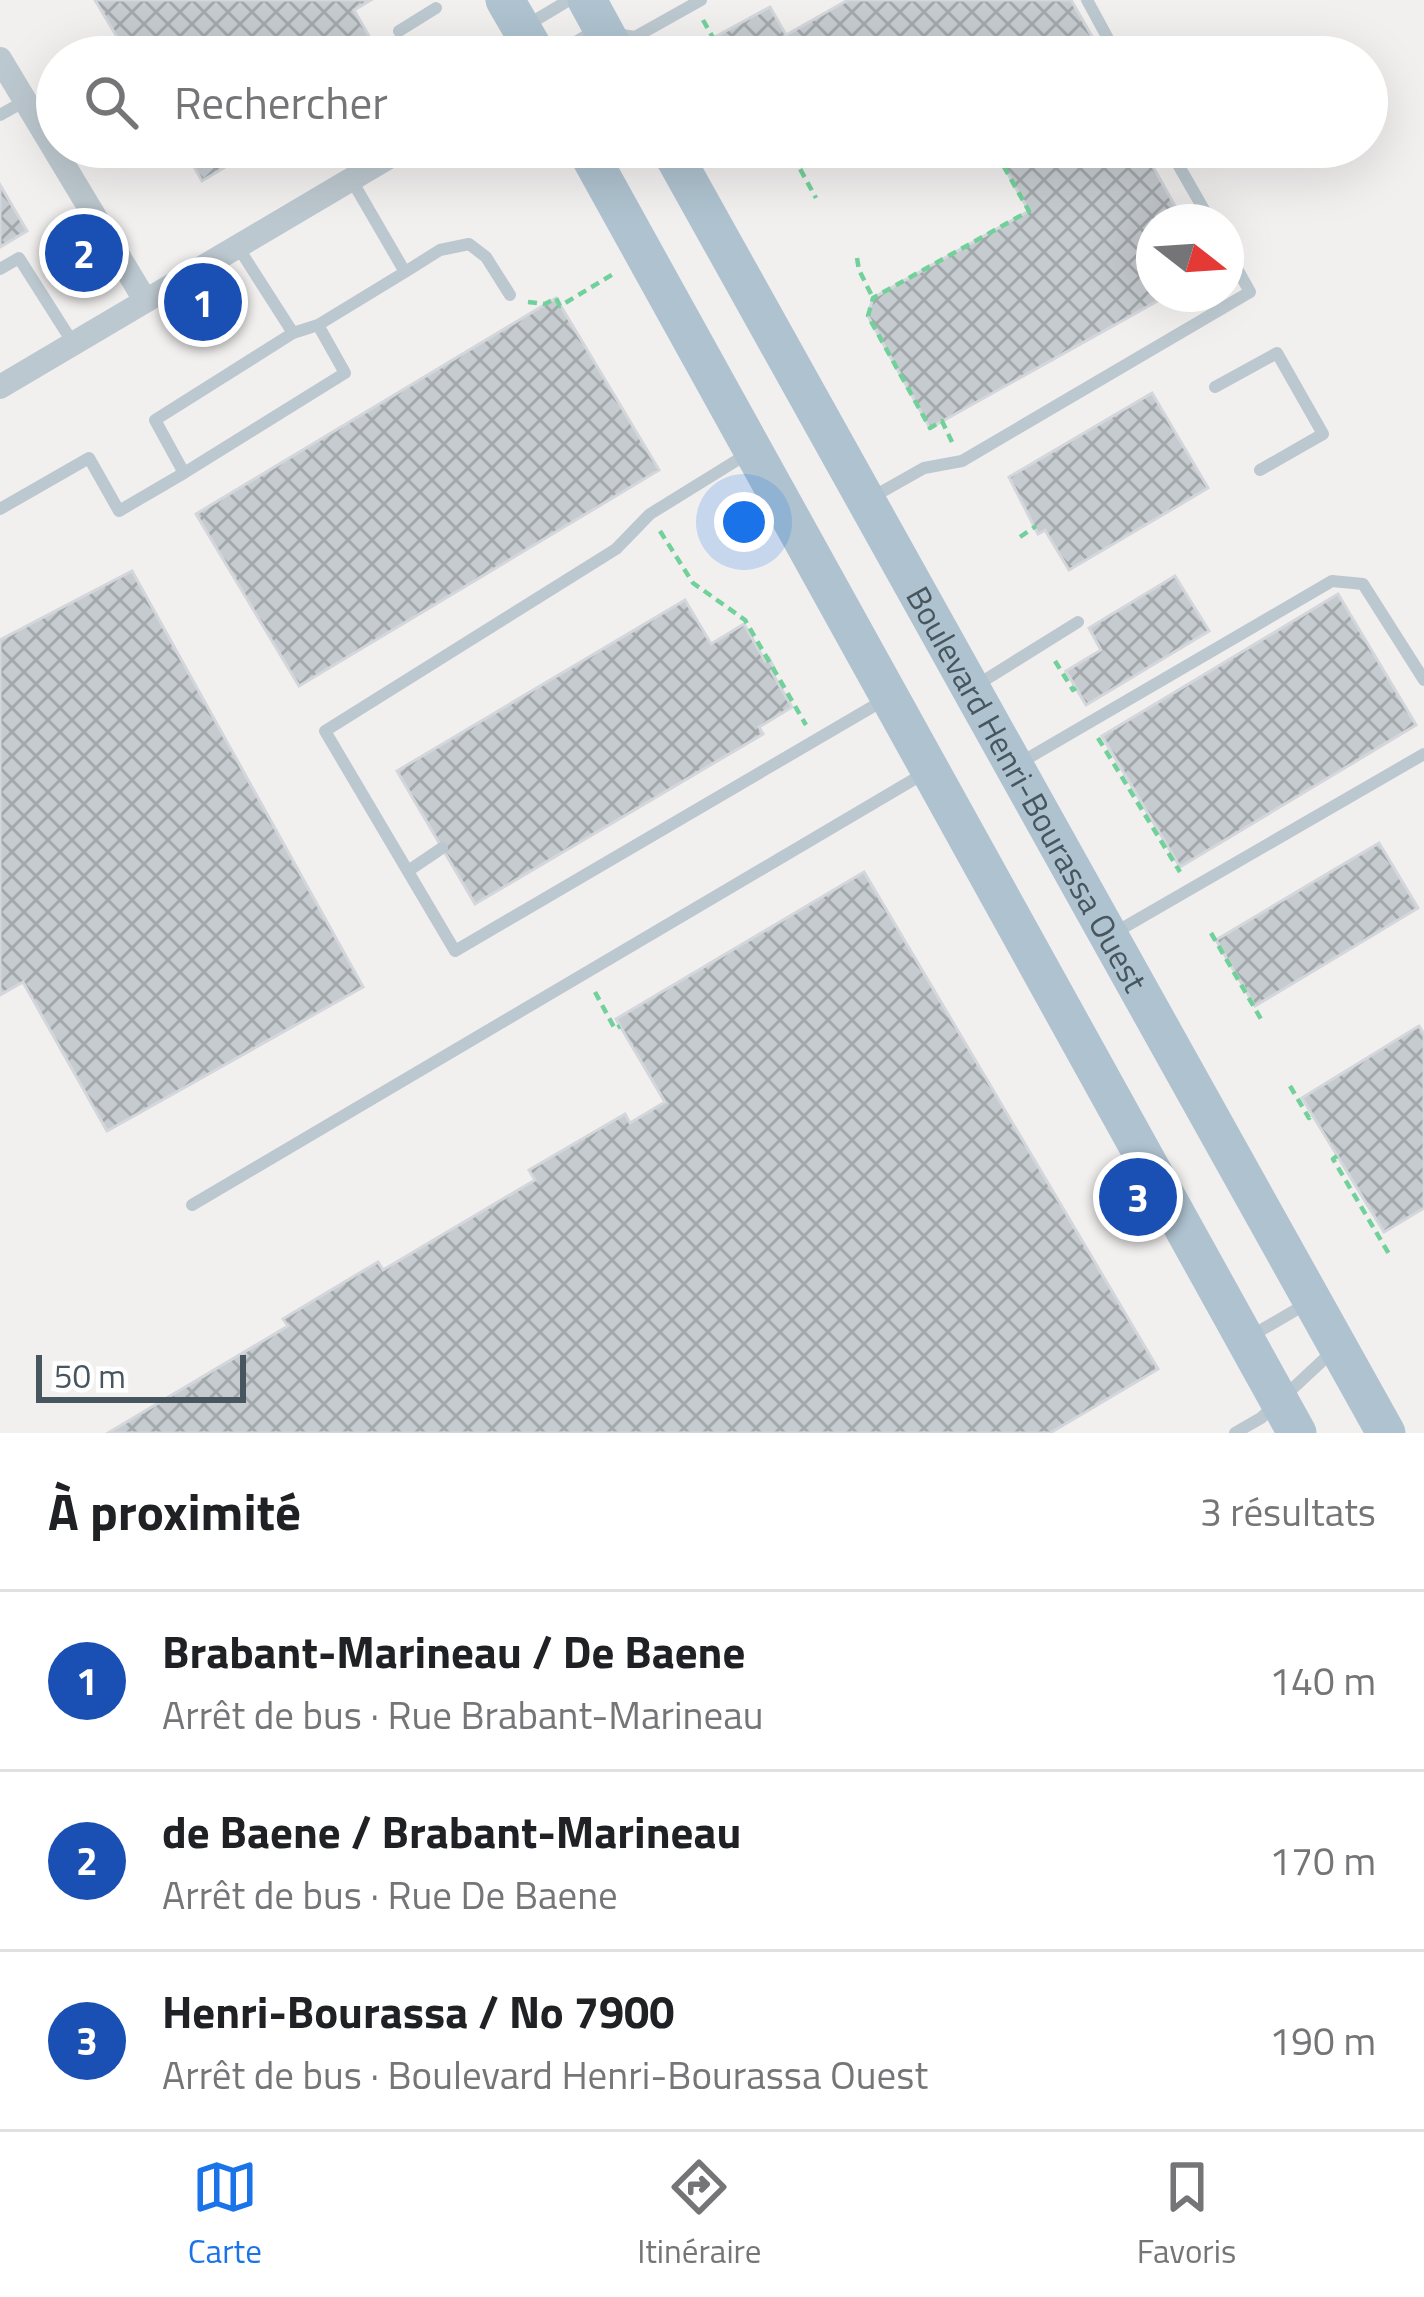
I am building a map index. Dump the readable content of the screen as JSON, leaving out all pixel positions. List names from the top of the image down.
{
  "streets": {
    "main road": ["Boulevard Henri-Bourassa Ouest"]
  },
  "scale_bar": "50 m",
  "north": "right",
  "page": {
    "search": "Rechercher",
    "pins": ["2", "1", "3"],
    "scale": "50 m",
    "heading": ["À proximité", "3 résultats"],
    "list": [
      {
        "mark": "1",
        "name": "Brabant-Marineau / De Baene",
        "note": "Arrêt de bus · Rue Brabant-Marineau",
        "value": "140 m"
      },
      {
        "mark": "2",
        "name": "de Baene / Brabant-Marineau",
        "note": "Arrêt de bus · Rue De Baene",
        "value": "170 m"
      },
      {
        "mark": "3",
        "name": "Henri-Bourassa / No 7900",
        "note": "Arrêt de bus · Boulevard Henri-Bourassa Ouest",
        "value": "190 m"
      }
    ],
    "nav": ["Carte", "Itinéraire", "Favoris"]
  }
}
